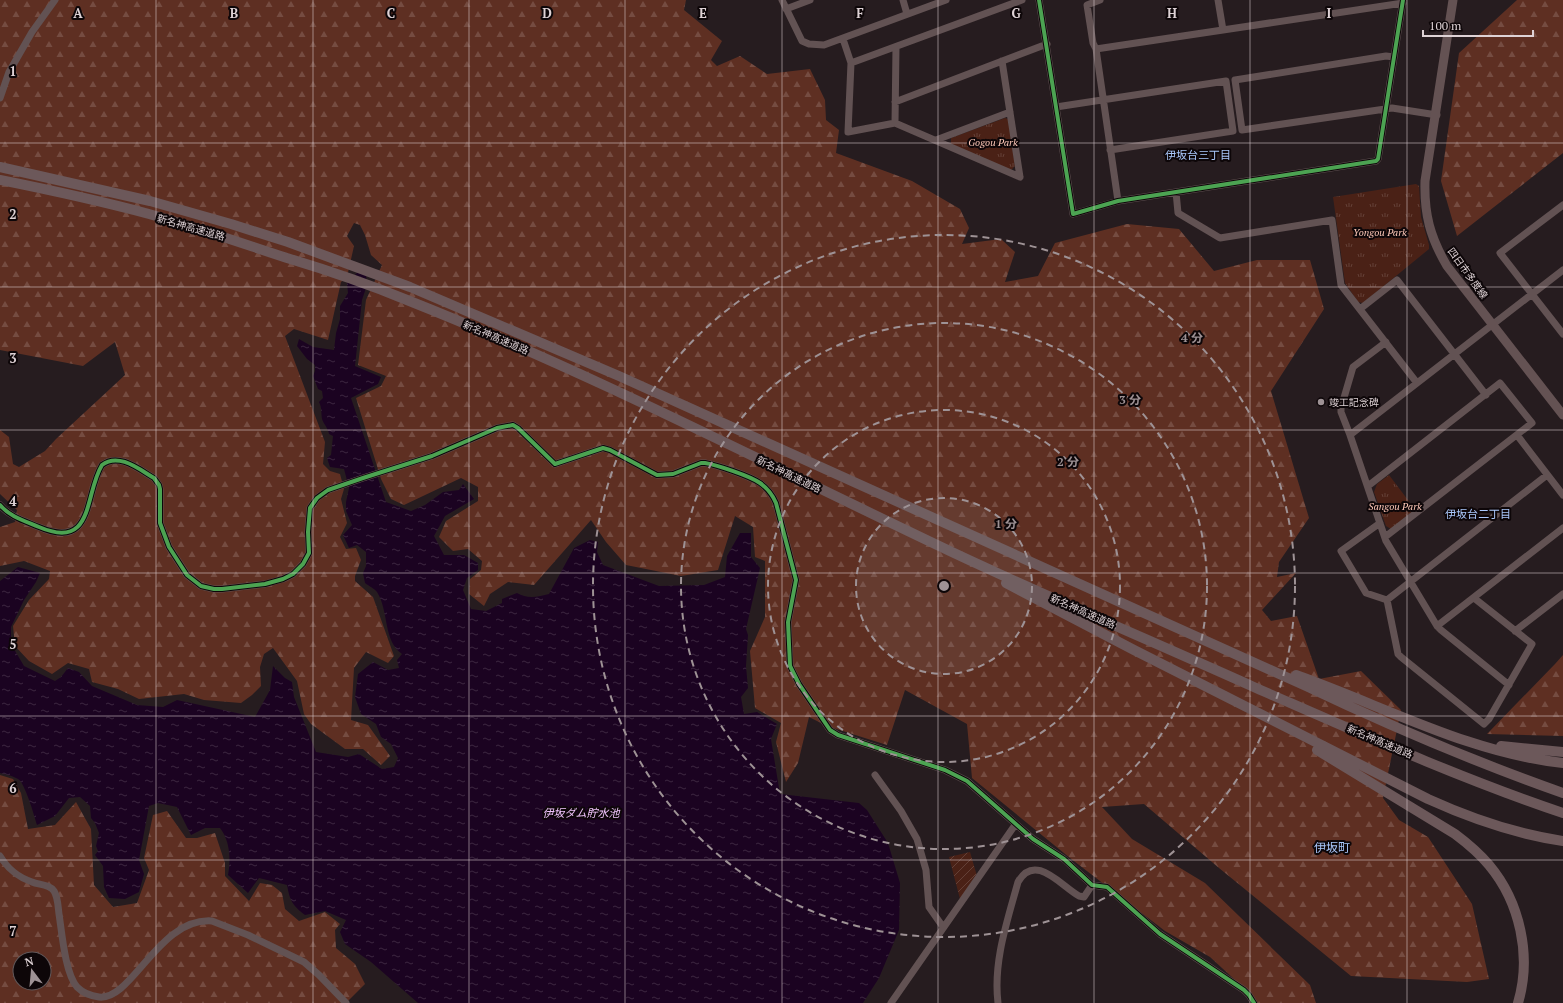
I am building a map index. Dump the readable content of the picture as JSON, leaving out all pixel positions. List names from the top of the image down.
{
  "streets": {
    "highway": ["新名神高速道路"],
    "main road": ["四日市多度線"]
  },
  "districts": ["伊坂台三丁目", "伊坂台二丁目", "伊坂町"],
  "water": ["伊坂ダム貯水池"],
  "parks": ["Gogou Park", "Yongou Park", "Sangou Park"],
  "places": ["竣工記念碑"],
  "scale_bar": "100 m",
  "north": "top",
  "grid": {
    "columns": [
      "A",
      "B",
      "C",
      "D",
      "E",
      "F",
      "G",
      "H",
      "I"
    ],
    "rows": [
      "1",
      "2",
      "3",
      "4",
      "5",
      "6",
      "7"
    ]
  },
  "rings": [
    "4 分",
    "3 分",
    "2 分",
    "1 分"
  ]
}
